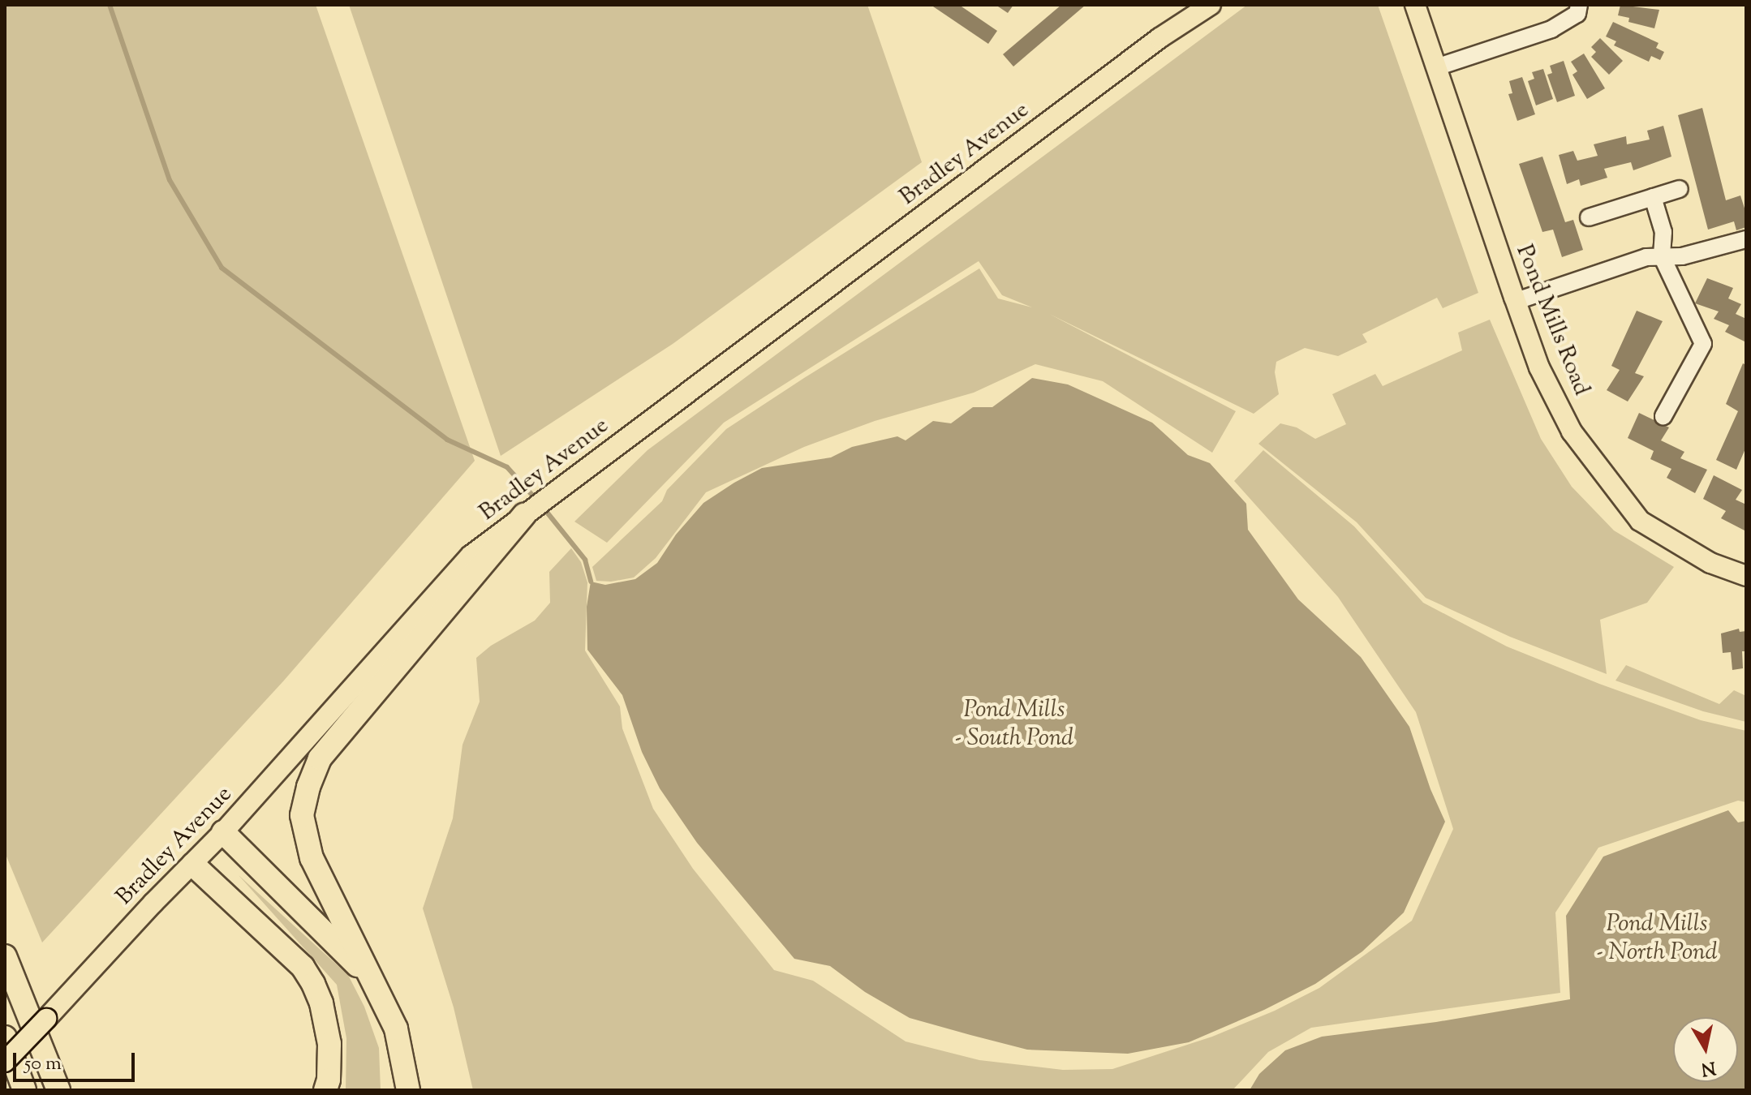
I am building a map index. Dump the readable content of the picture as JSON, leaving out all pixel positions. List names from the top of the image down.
{
  "streets": {
    "main road": ["Bradley Avenue", "Pond Mills Road"]
  },
  "water": ["Pond Mills - South Pond", "Pond Mills - North Pond"],
  "scale_bar": "50 m",
  "north": "bottom"
}
